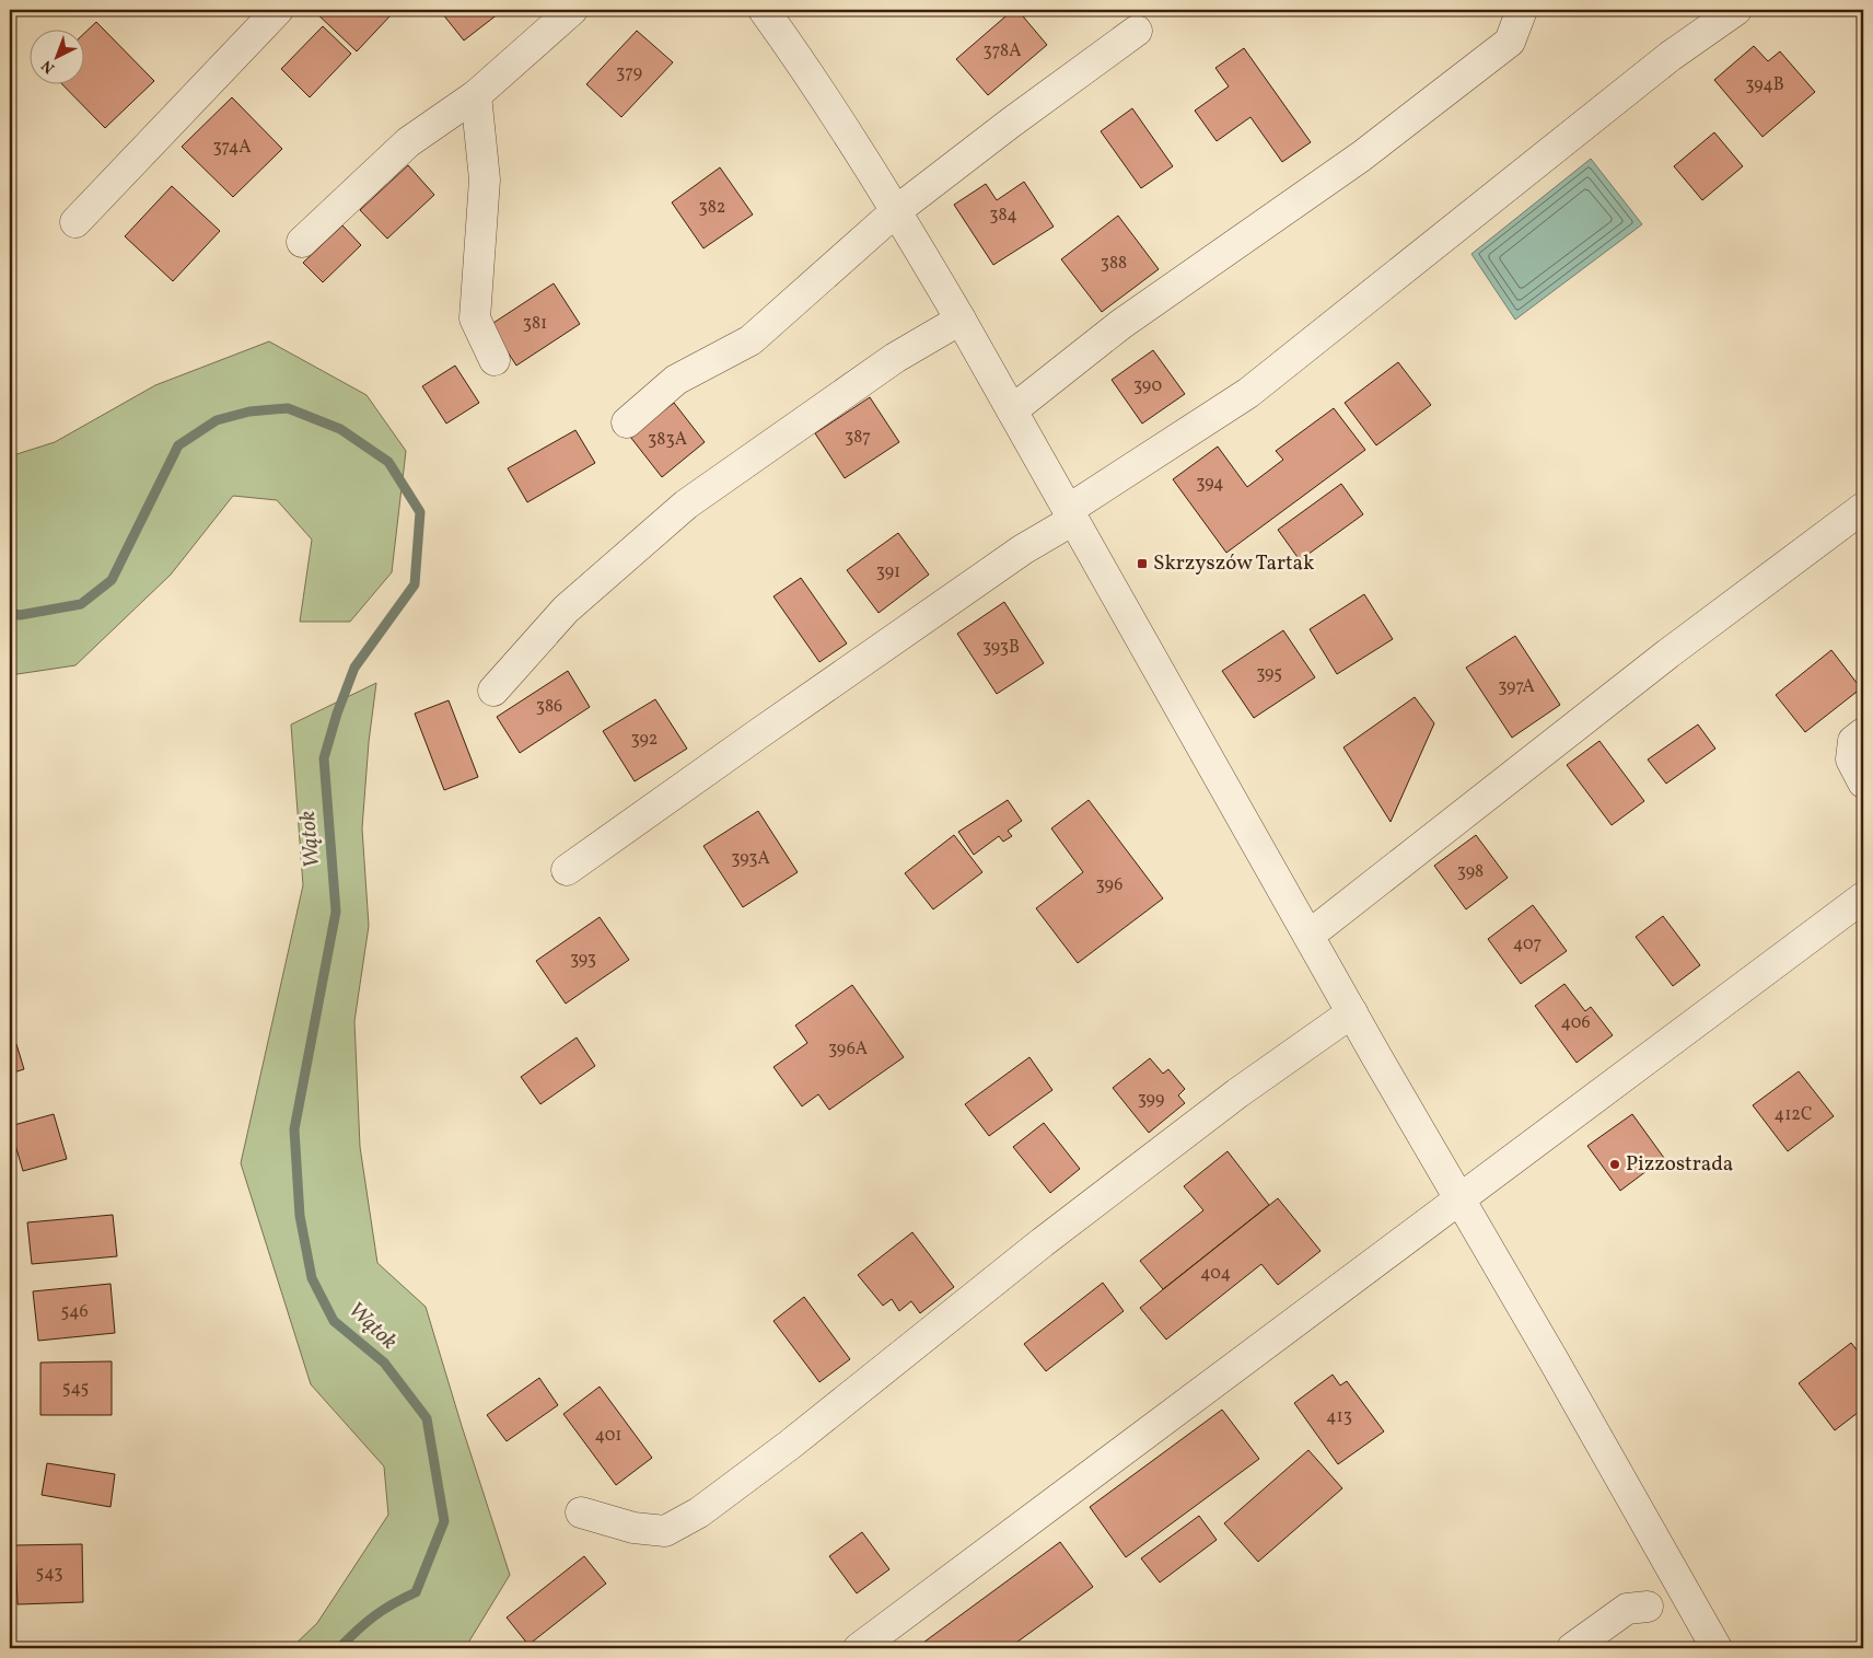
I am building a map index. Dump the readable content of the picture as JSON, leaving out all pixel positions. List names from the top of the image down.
{
  "water": ["Wątok"],
  "places": {
    "transit": ["Skrzyszów Tartak"],
    "other": ["Pizzostrada"]
  },
  "house_numbers": [
    "378A",
    "379",
    "394B",
    "374A",
    "382",
    "384",
    "388",
    "381",
    "390",
    "387",
    "383A",
    "394",
    "391",
    "393B",
    "395",
    "397A",
    "386",
    "392",
    "393A",
    "398",
    "396",
    "407",
    "393",
    "406",
    "396A",
    "399",
    "412C",
    "404",
    "546",
    "545",
    "413",
    "401",
    "543"
  ],
  "north": "bottom left"
}
